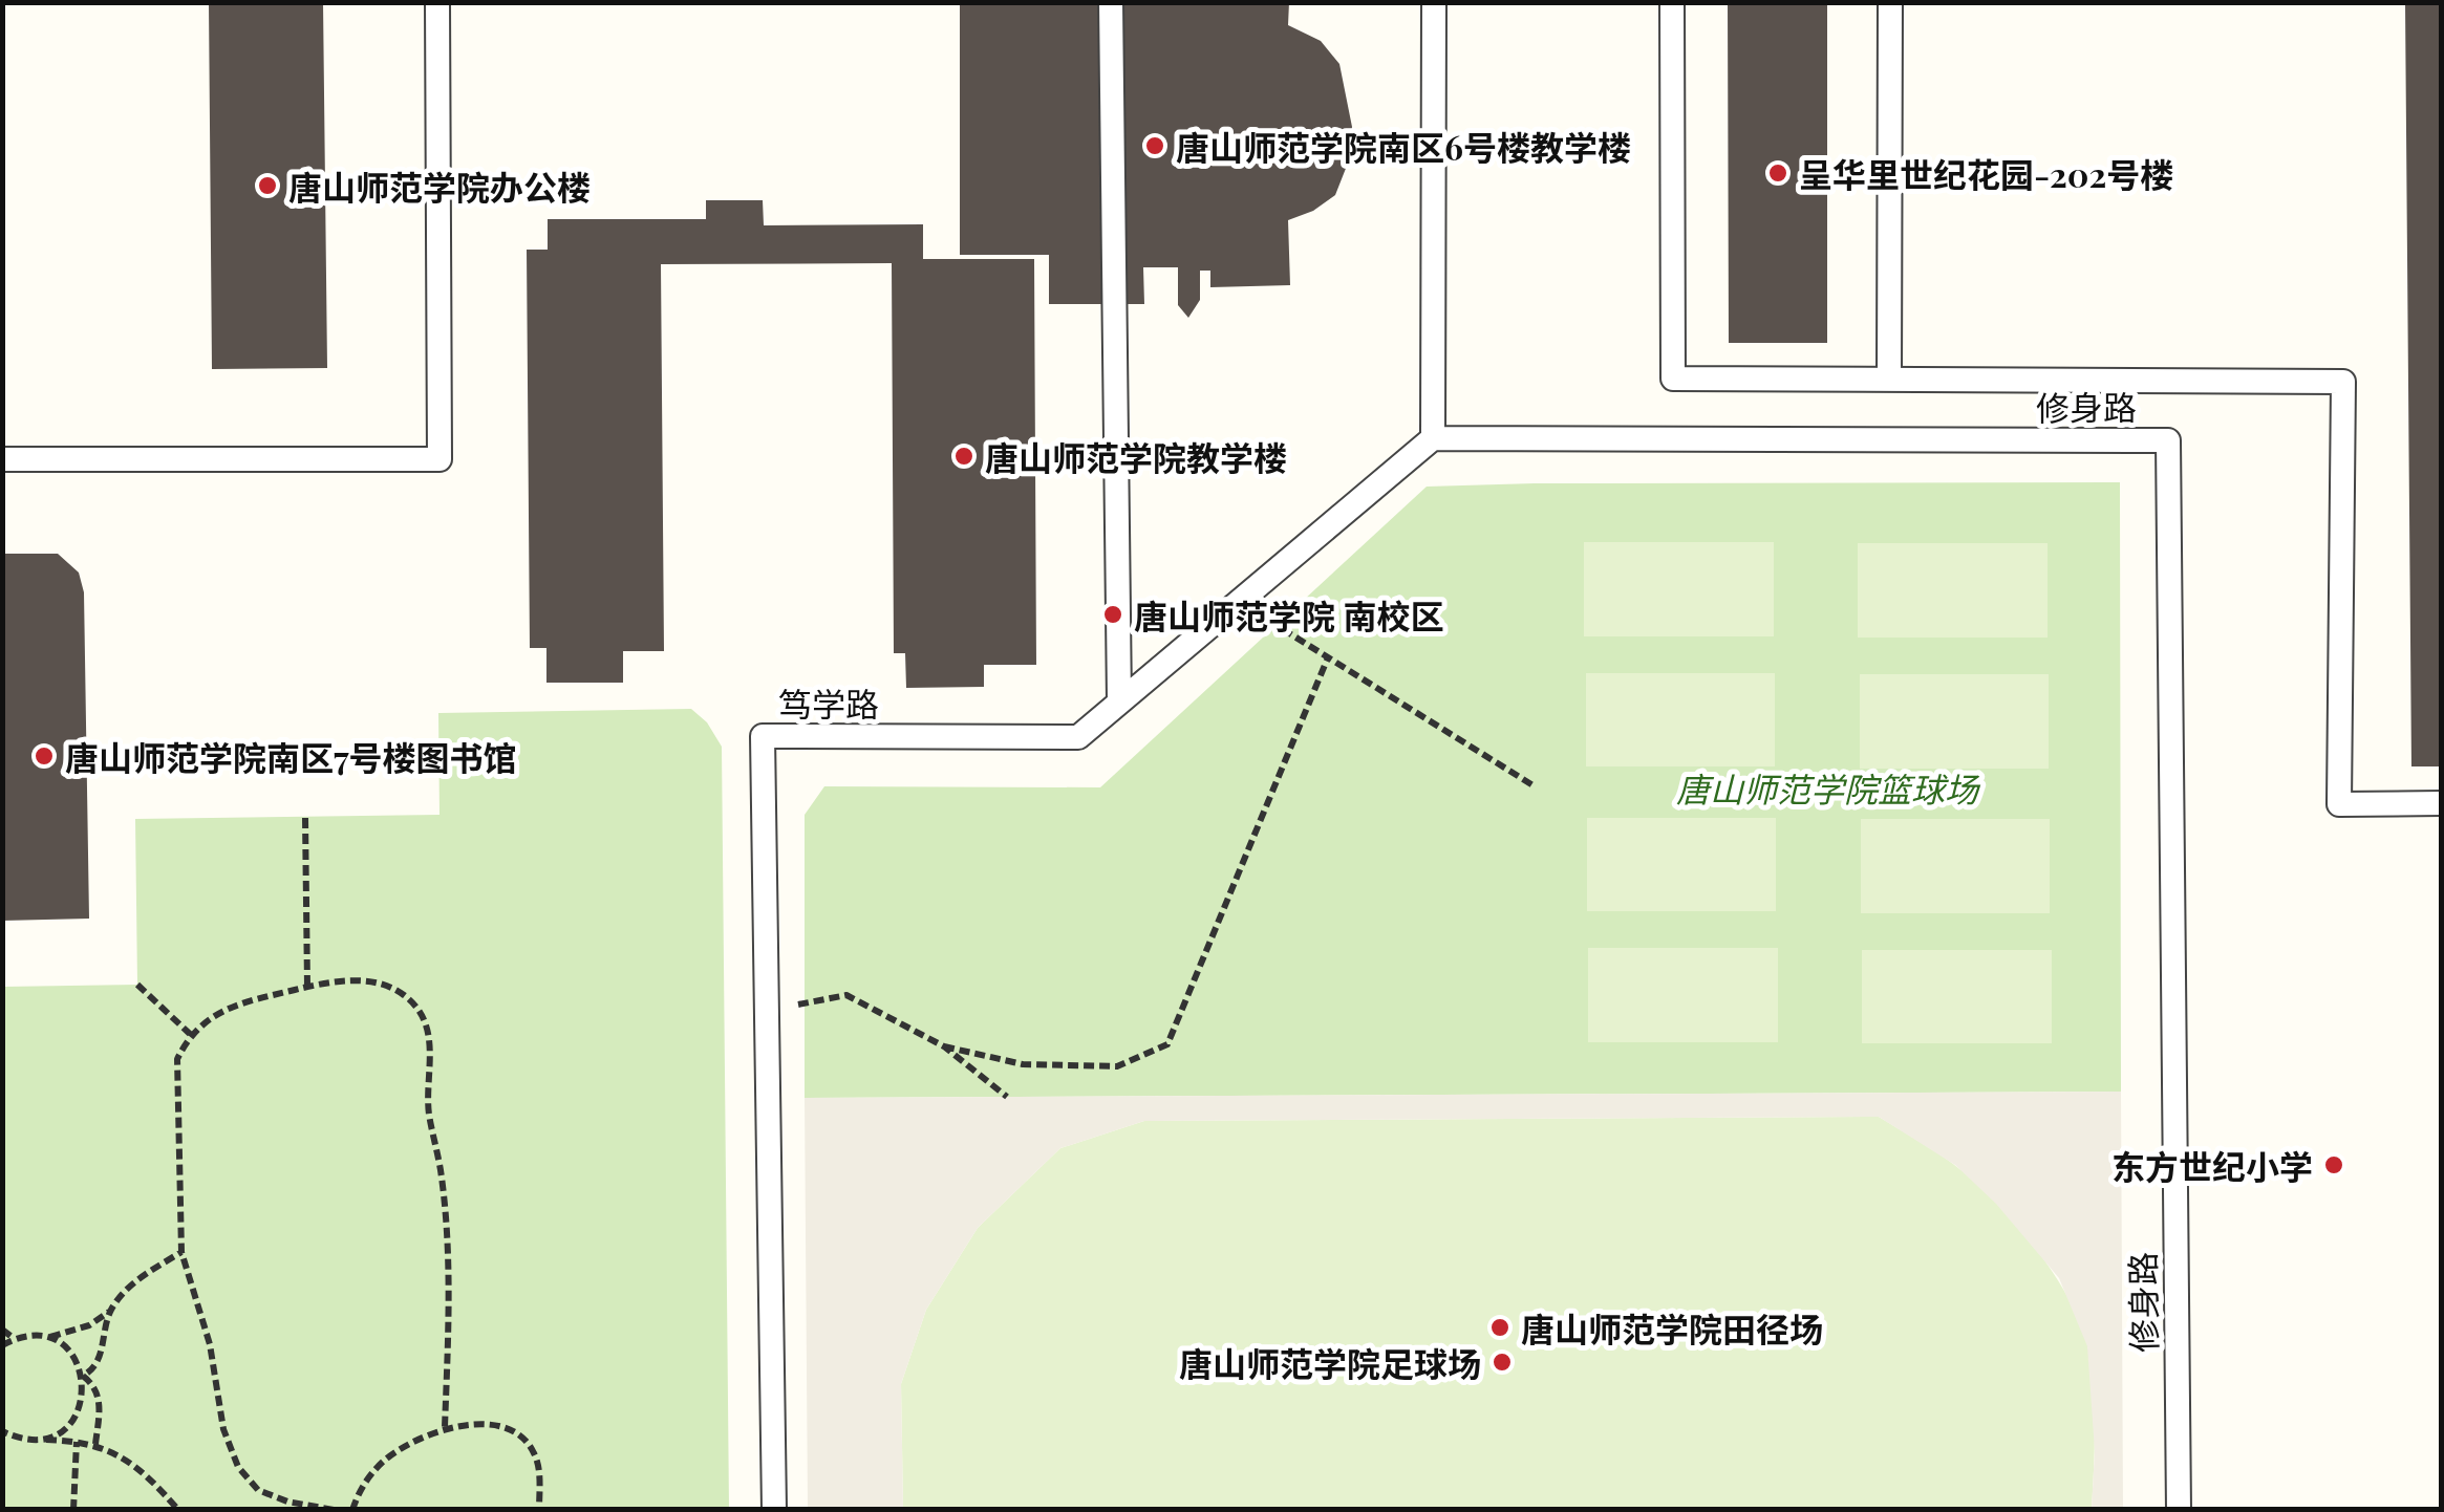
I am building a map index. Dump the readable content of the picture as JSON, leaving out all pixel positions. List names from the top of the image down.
{
  "streets": {
    "lane": ["修身路", "笃学路"]
  },
  "crossings": [
    ["修身路", "笃学路"]
  ],
  "parks": ["唐山师范学院篮球场"],
  "places": [
    "唐山师范学院南区6号楼教学楼",
    "呈华里世纪花园-202号楼",
    "唐山师范学院办公楼",
    "唐山师范学院教学楼",
    "唐山师范学院 南校区",
    "唐山师范学院南区7号楼图书馆",
    "东方世纪小学",
    "唐山师范学院田径场",
    "唐山师范学院足球场"
  ]
}
